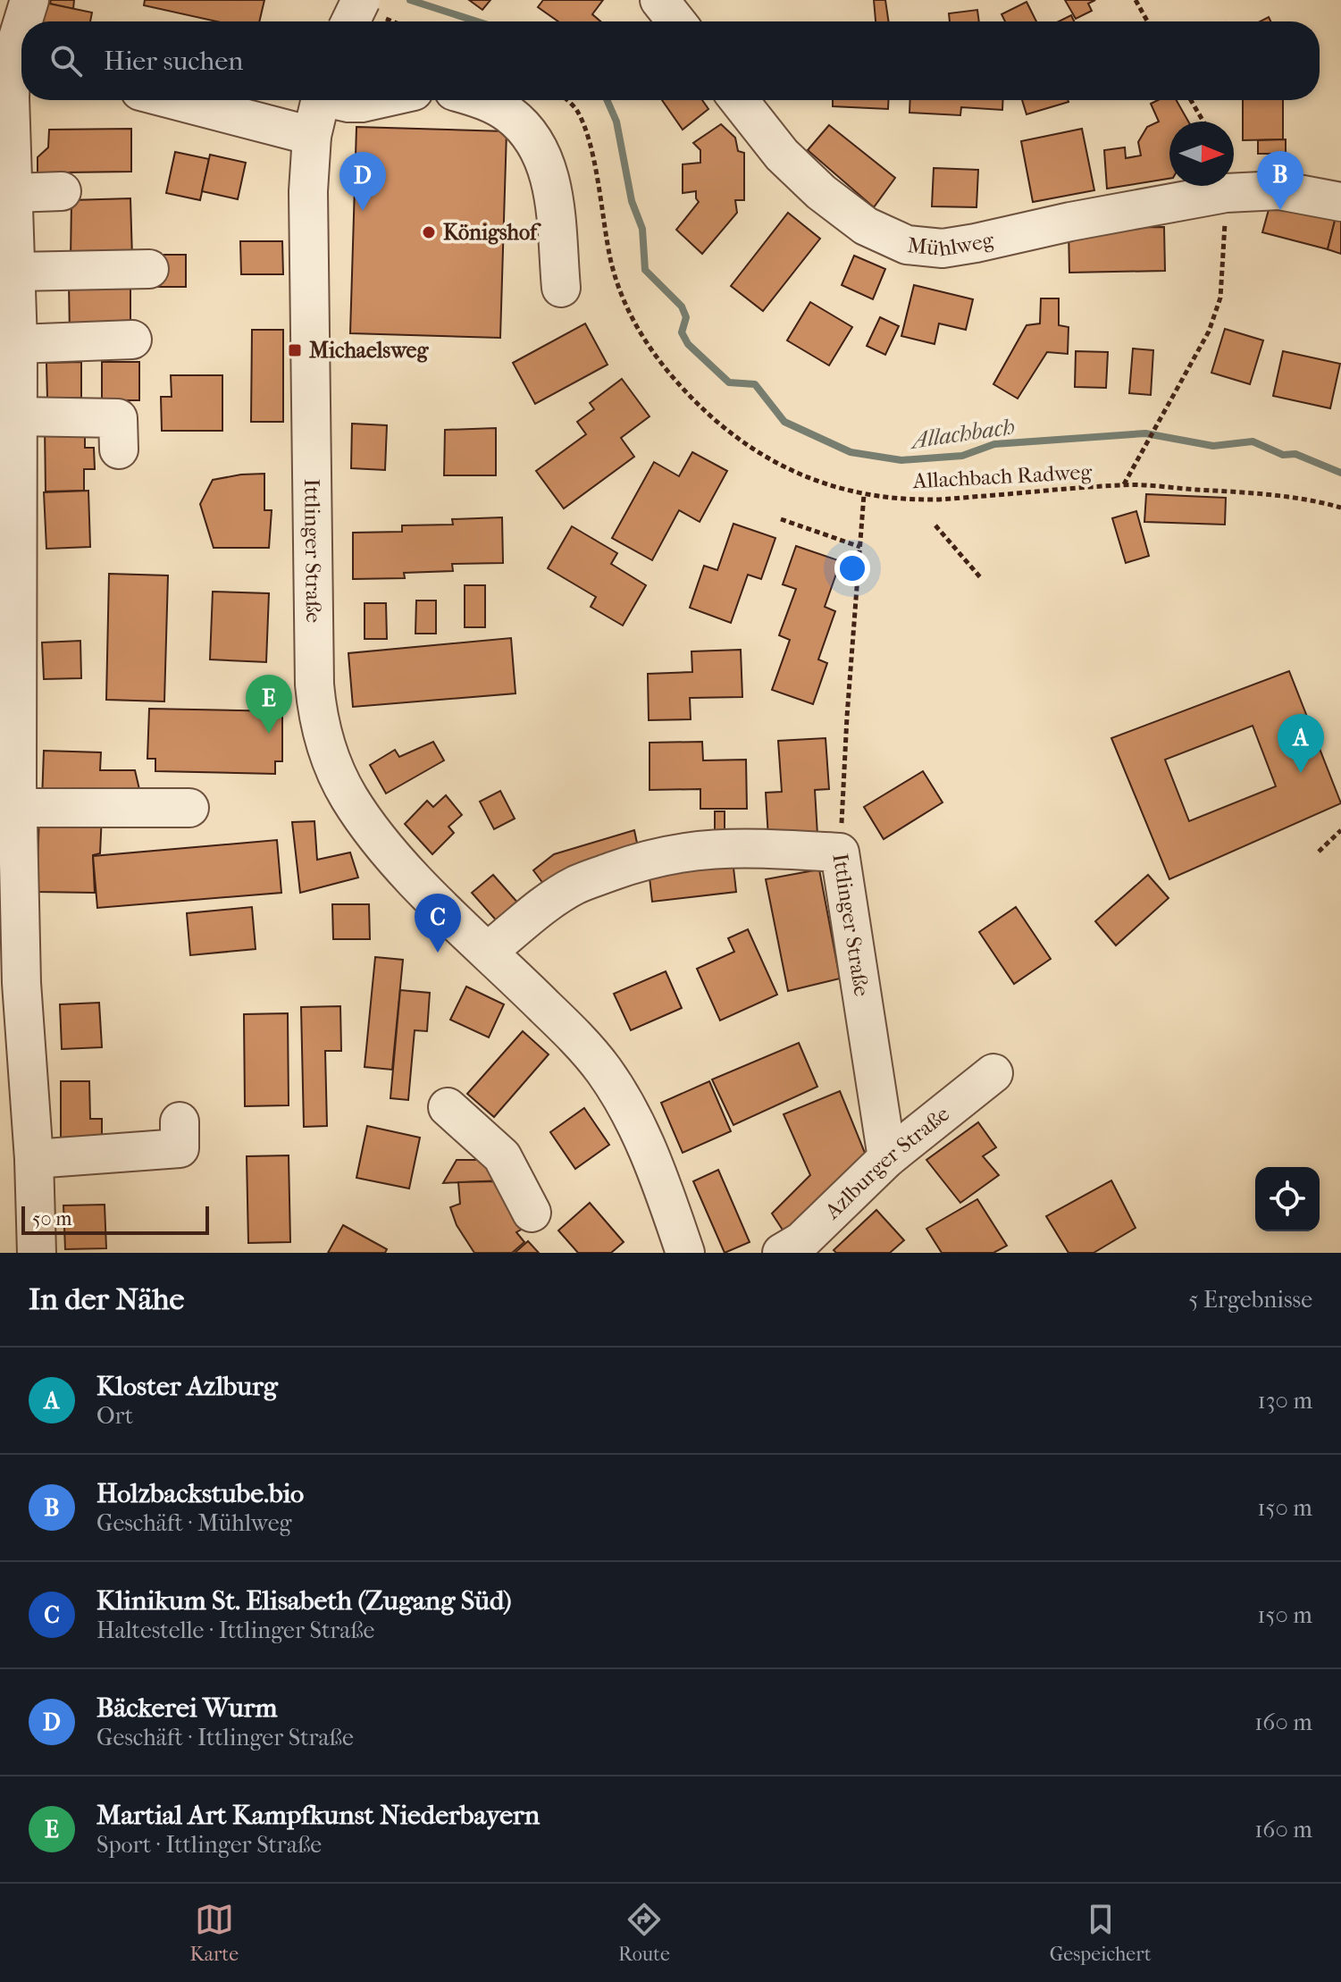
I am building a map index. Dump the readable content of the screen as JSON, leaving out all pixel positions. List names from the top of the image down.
{
  "streets": {
    "street": ["Mühlweg", "Ittlinger Straße", "Azlburger Straße"],
    "path": ["Allachbach Radweg"]
  },
  "crossings": [
    ["Ittlinger Straße", "Azlburger Straße"]
  ],
  "water": ["Allachbach"],
  "places": {
    "other": ["Königshof"],
    "transit": ["Michaelsweg"]
  },
  "scale_bar": "50 m",
  "north": "right",
  "page": {
    "search": "Hier suchen",
    "pins": [
      "B",
      "D",
      "E",
      "A",
      "C"
    ],
    "scale": "50 m",
    "heading": ["In der Nähe", "5 Ergebnisse"],
    "list": [
      {
        "mark": "A",
        "name": "Kloster Azlburg",
        "note": "Ort",
        "value": "130 m"
      },
      {
        "mark": "B",
        "name": "Holzbackstube.bio",
        "note": "Geschäft · Mühlweg",
        "value": "150 m"
      },
      {
        "mark": "C",
        "name": "Klinikum St. Elisabeth (Zugang Süd)",
        "note": "Haltestelle · Ittlinger Straße",
        "value": "150 m"
      },
      {
        "mark": "D",
        "name": "Bäckerei Wurm",
        "note": "Geschäft · Ittlinger Straße",
        "value": "160 m"
      },
      {
        "mark": "E",
        "name": "Martial Art Kampfkunst Niederbayern",
        "note": "Sport · Ittlinger Straße",
        "value": "160 m"
      }
    ],
    "nav": ["Karte", "Route", "Gespeichert"]
  }
}
